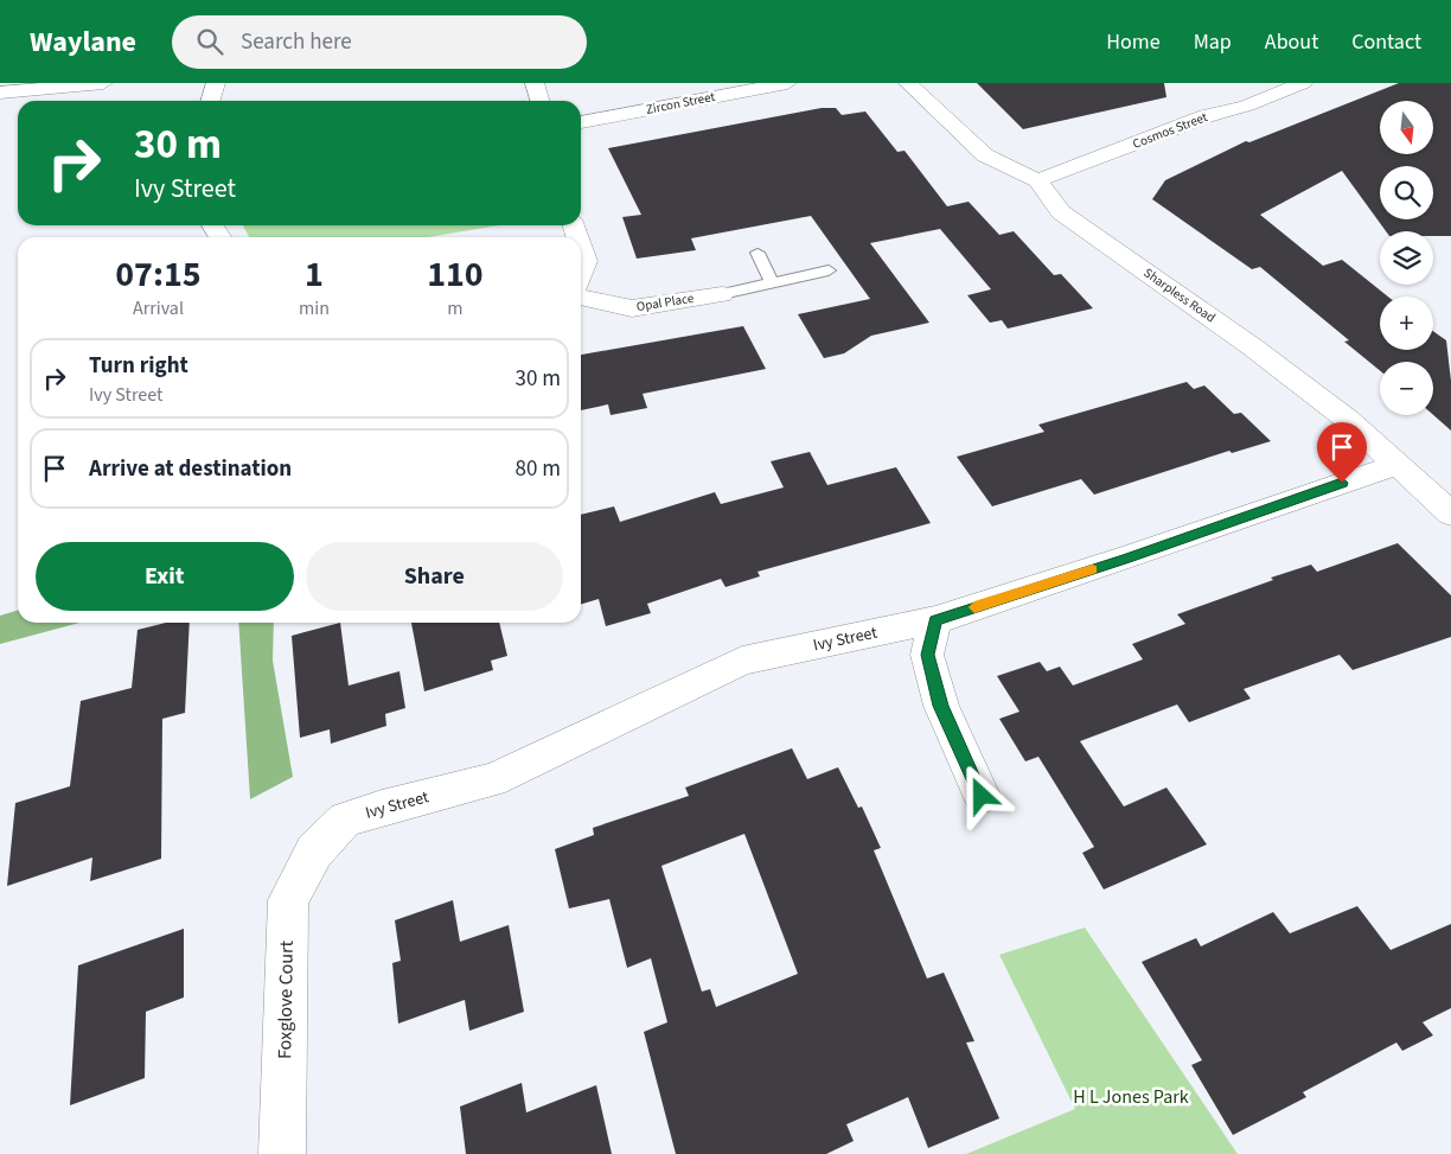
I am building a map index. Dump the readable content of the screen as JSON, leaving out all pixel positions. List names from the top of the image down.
{
  "streets": {
    "street": [
      "Zircon Street",
      "Cosmos Street",
      "Sharpless Road",
      "Opal Place",
      "Ivy Street",
      "Foxglove Court"
    ]
  },
  "crossings": [
    ["Cosmos Street", "Sharpless Road"],
    ["Sharpless Road", "Ivy Street"],
    ["Ivy Street", "Foxglove Court"]
  ],
  "parks": ["H L Jones Park"],
  "north": "bottom",
  "page": {
    "header": "Waylane",
    "search": "Search here",
    "nav": [
      "Home",
      "Map",
      "About",
      "Contact"
    ],
    "map_buttons": ["+", "−"],
    "turn": ["30 m", "Ivy Street"],
    "eta": [
      "07:15",
      "Arrival",
      "1",
      "min",
      "110",
      "m"
    ],
    "list": [
      {
        "name": "Turn right",
        "note": "Ivy Street",
        "value": "30 m"
      },
      {
        "name": "Arrive at destination",
        "value": "80 m"
      }
    ],
    "buttons": ["Exit", "Share"]
  }
}
